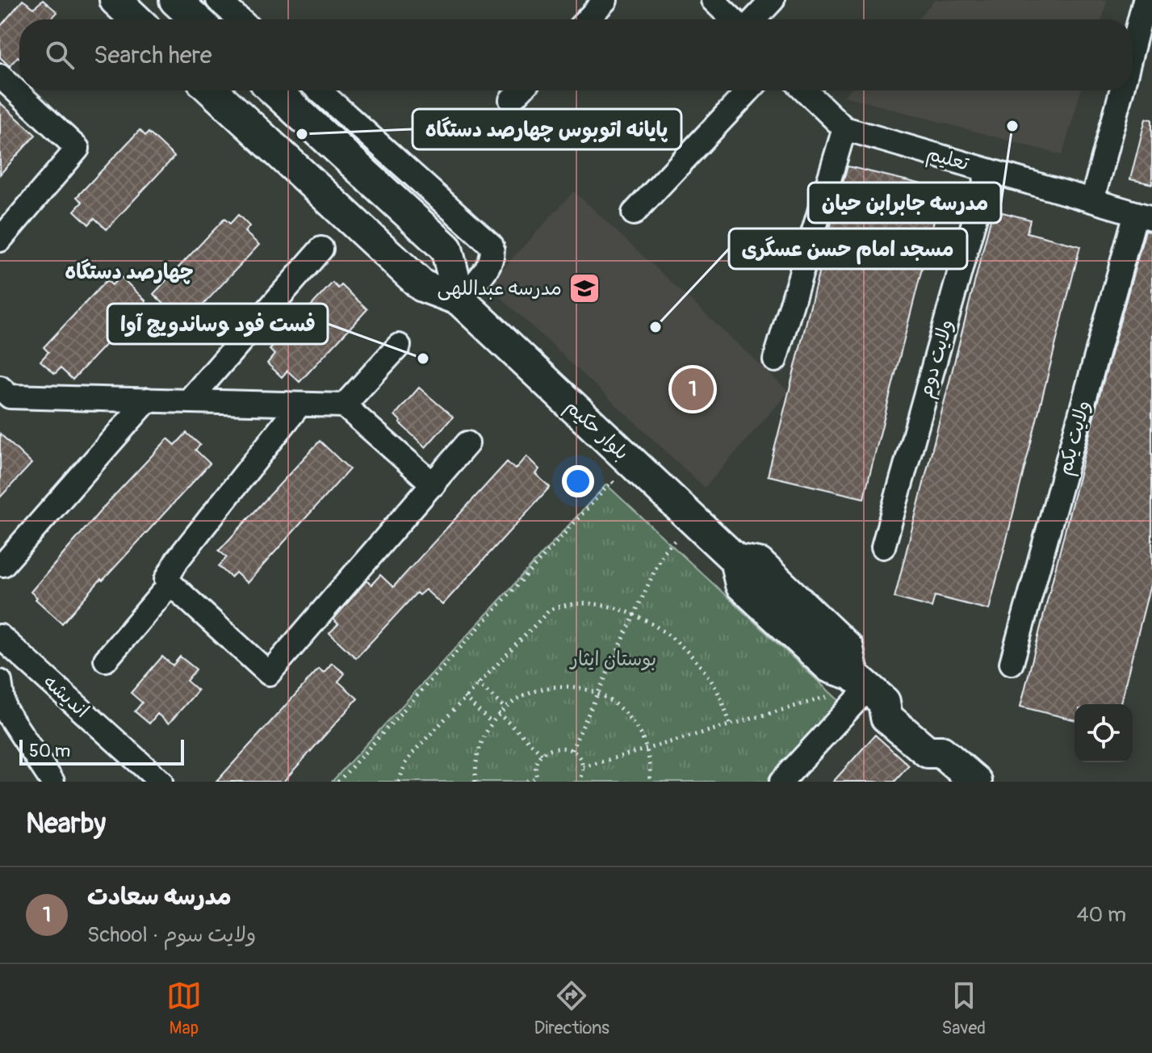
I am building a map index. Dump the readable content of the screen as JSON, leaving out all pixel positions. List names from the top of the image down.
{
  "streets": {
    "street": [
      "تعلیم",
      "ولایت دوم",
      "بلوار حکیم",
      "ولایت یکم",
      "اندیشه"
    ]
  },
  "crossings": [
    ["تعلیم", "ولایت دوم"],
    ["تعلیم", "ولایت یکم"]
  ],
  "districts": ["چهارصد دستگاه"],
  "parks": ["بوستان ایثار"],
  "places": {
    "other": [
      "مدرسه جابرابن حیان",
      "پایانه اتوبوس چهارصد دستگاه",
      "مسجد امام حسن عسگری",
      "فست فود وساندویچ آوا"
    ],
    "school or university": ["مدرسه عبداللهی"]
  },
  "scale_bar": "50 m",
  "page": {
    "search": "Search here",
    "pins": "1",
    "scale": "50 m",
    "heading": "Nearby",
    "list": [
      {
        "mark": "1",
        "name": "مدرسه سعادت",
        "note": "School · ولایت سوم",
        "value": "40 m"
      }
    ],
    "nav": ["Map", "Directions", "Saved"]
  }
}
